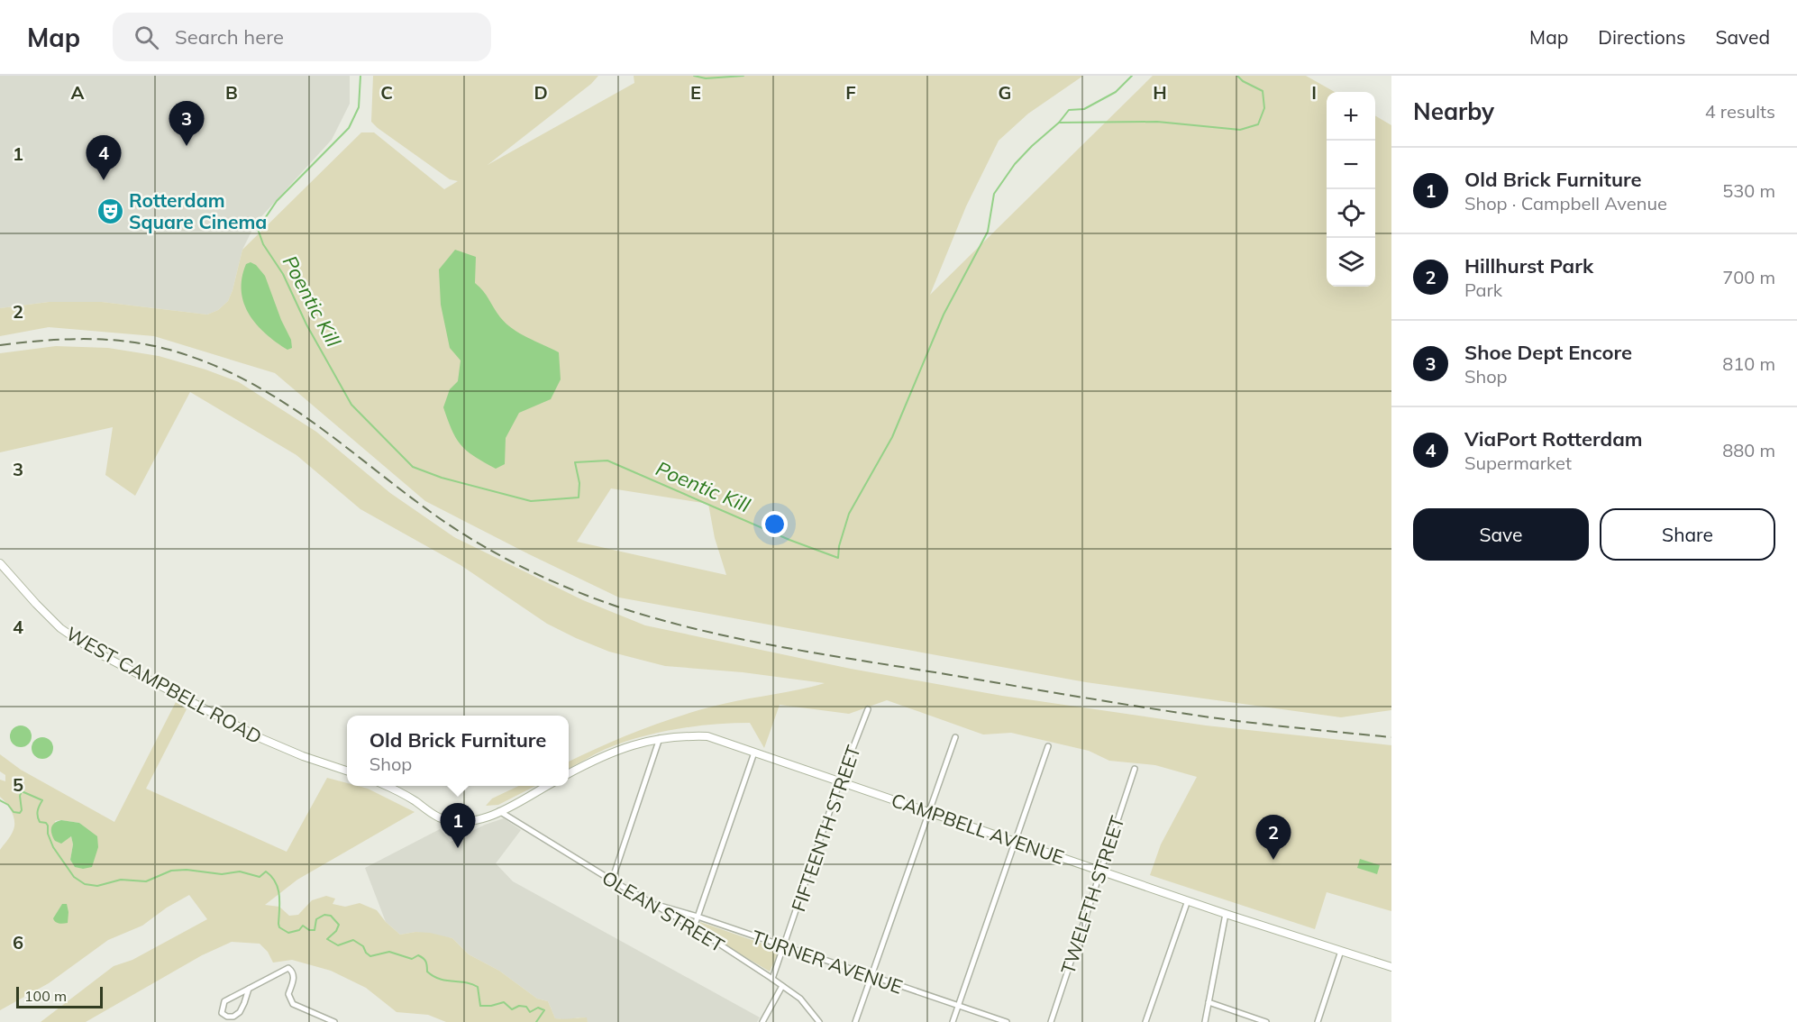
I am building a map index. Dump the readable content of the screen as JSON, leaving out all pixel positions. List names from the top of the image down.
{
  "streets": {
    "street": [
      "WEST CAMPBELL ROAD",
      "FIFTEENTH STREET",
      "CAMPBELL AVENUE",
      "TWELFTH STREET",
      "OLEAN STREET",
      "TURNER AVENUE"
    ]
  },
  "crossings": [
    ["FIFTEENTH STREET", "CAMPBELL AVENUE"],
    ["FIFTEENTH STREET", "OLEAN STREET"],
    ["FIFTEENTH STREET", "TURNER AVENUE"],
    ["CAMPBELL AVENUE", "TWELFTH STREET"],
    ["OLEAN STREET", "TURNER AVENUE"]
  ],
  "water": ["Poentic Kill"],
  "places": {
    "theatre": ["Rotterdam Square Cinema"]
  },
  "scale_bar": "100 m",
  "page": {
    "header": "Map",
    "search": "Search here",
    "nav": ["Map", "Directions", "Saved"],
    "heading": ["Nearby", "4 results"],
    "map_buttons": ["+", "−"],
    "pins": [
      "3",
      "4",
      "1",
      "2"
    ],
    "list": [
      {
        "mark": "1",
        "name": "Old Brick Furniture",
        "note": "Shop · Campbell Avenue",
        "value": "530 m"
      },
      {
        "mark": "2",
        "name": "Hillhurst Park",
        "note": "Park",
        "value": "700 m"
      },
      {
        "mark": "3",
        "name": "Shoe Dept Encore",
        "note": "Shop",
        "value": "810 m"
      },
      {
        "mark": "4",
        "name": "ViaPort Rotterdam",
        "note": "Supermarket",
        "value": "880 m"
      }
    ],
    "buttons": ["Save", "Share"],
    "popup": ["Old Brick Furniture", "Shop"],
    "scale": "100 m"
  },
  "grid": {
    "columns": [
      "A",
      "B",
      "C",
      "D",
      "E",
      "F",
      "G",
      "H",
      "I"
    ],
    "rows": [
      "1",
      "2",
      "3",
      "4",
      "5",
      "6"
    ]
  }
}
